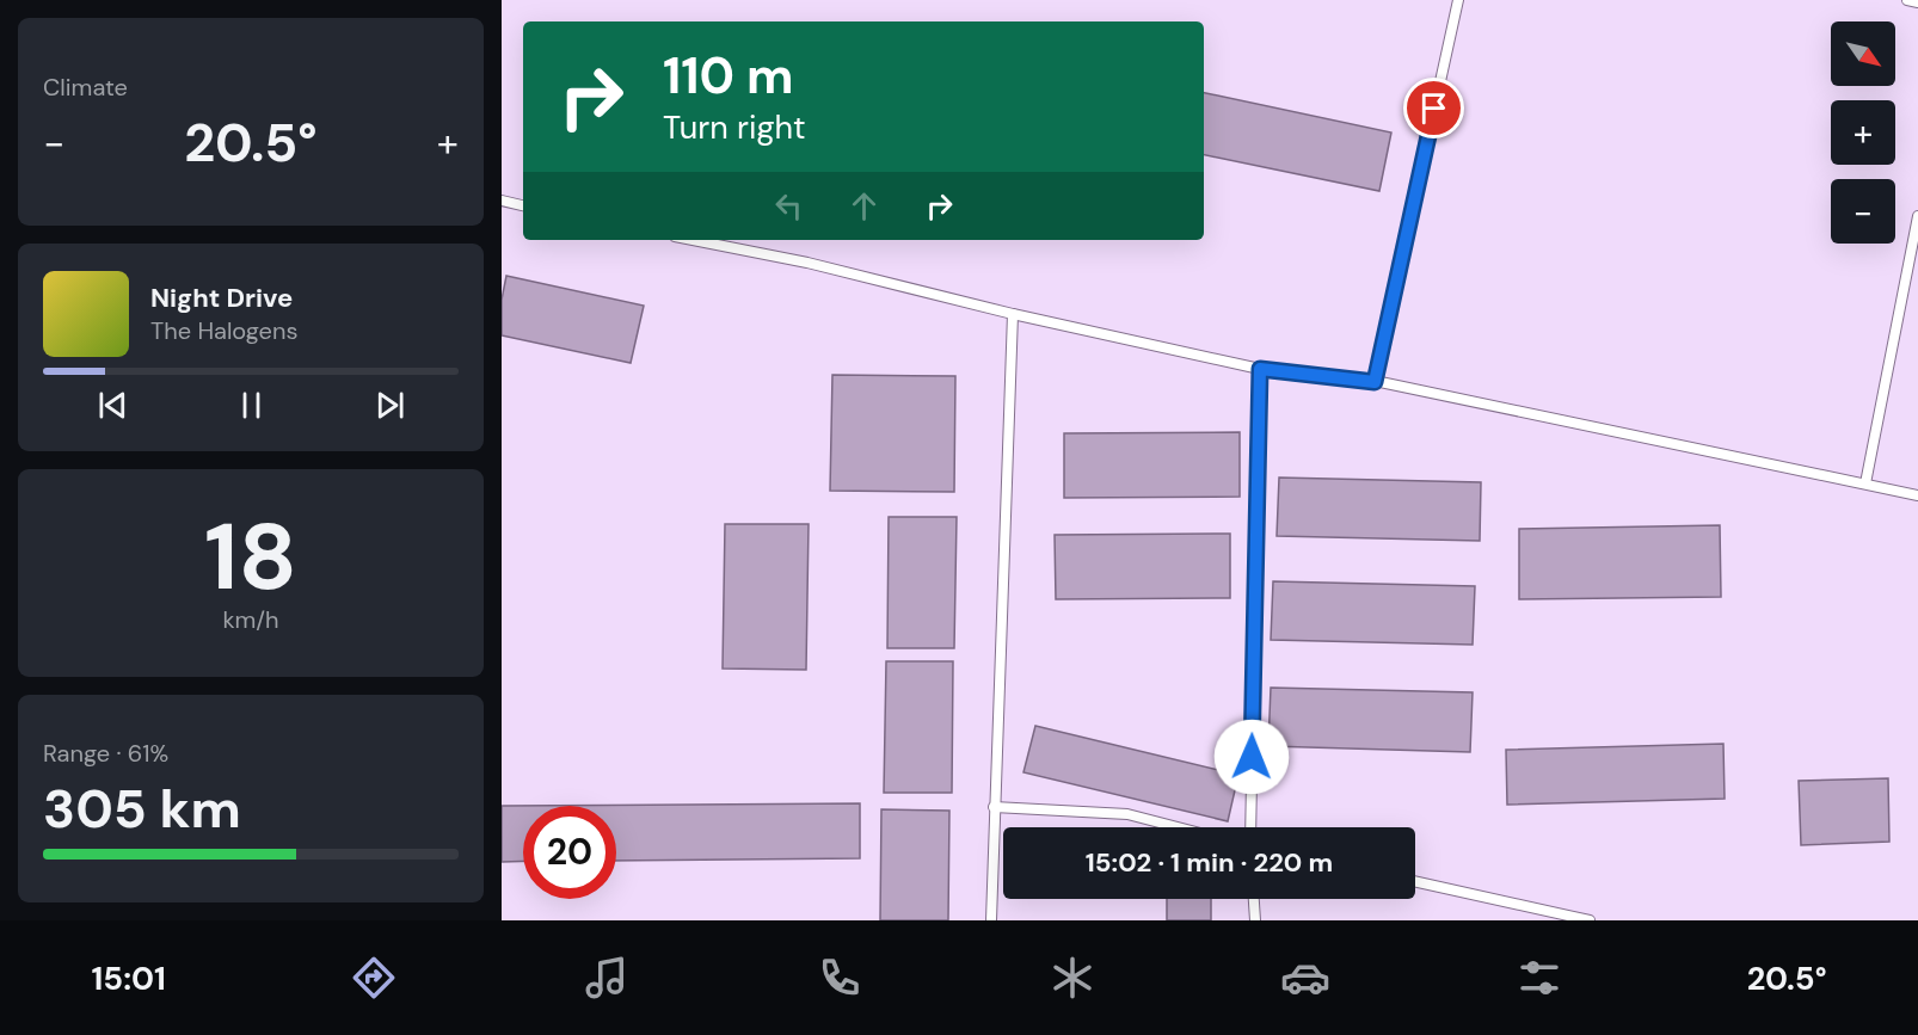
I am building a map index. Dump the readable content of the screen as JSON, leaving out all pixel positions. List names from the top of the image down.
{
  "north": "bottom right",
  "page": {
    "tile": [
      "Climate",
      ["18", "km/h"],
      ["Range · 61%", "305 km"]
    ],
    "map_buttons": ["+", "−"],
    "turn": ["110 m", "Turn right"],
    "heat": ["−", "20.5°", "+"],
    "song": ["Night Drive", "The Halogens"],
    "limit": "20",
    "trip": "15:02 · 1 min · 220 m",
    "tabs": ["15:01", "20.5°"]
  }
}
